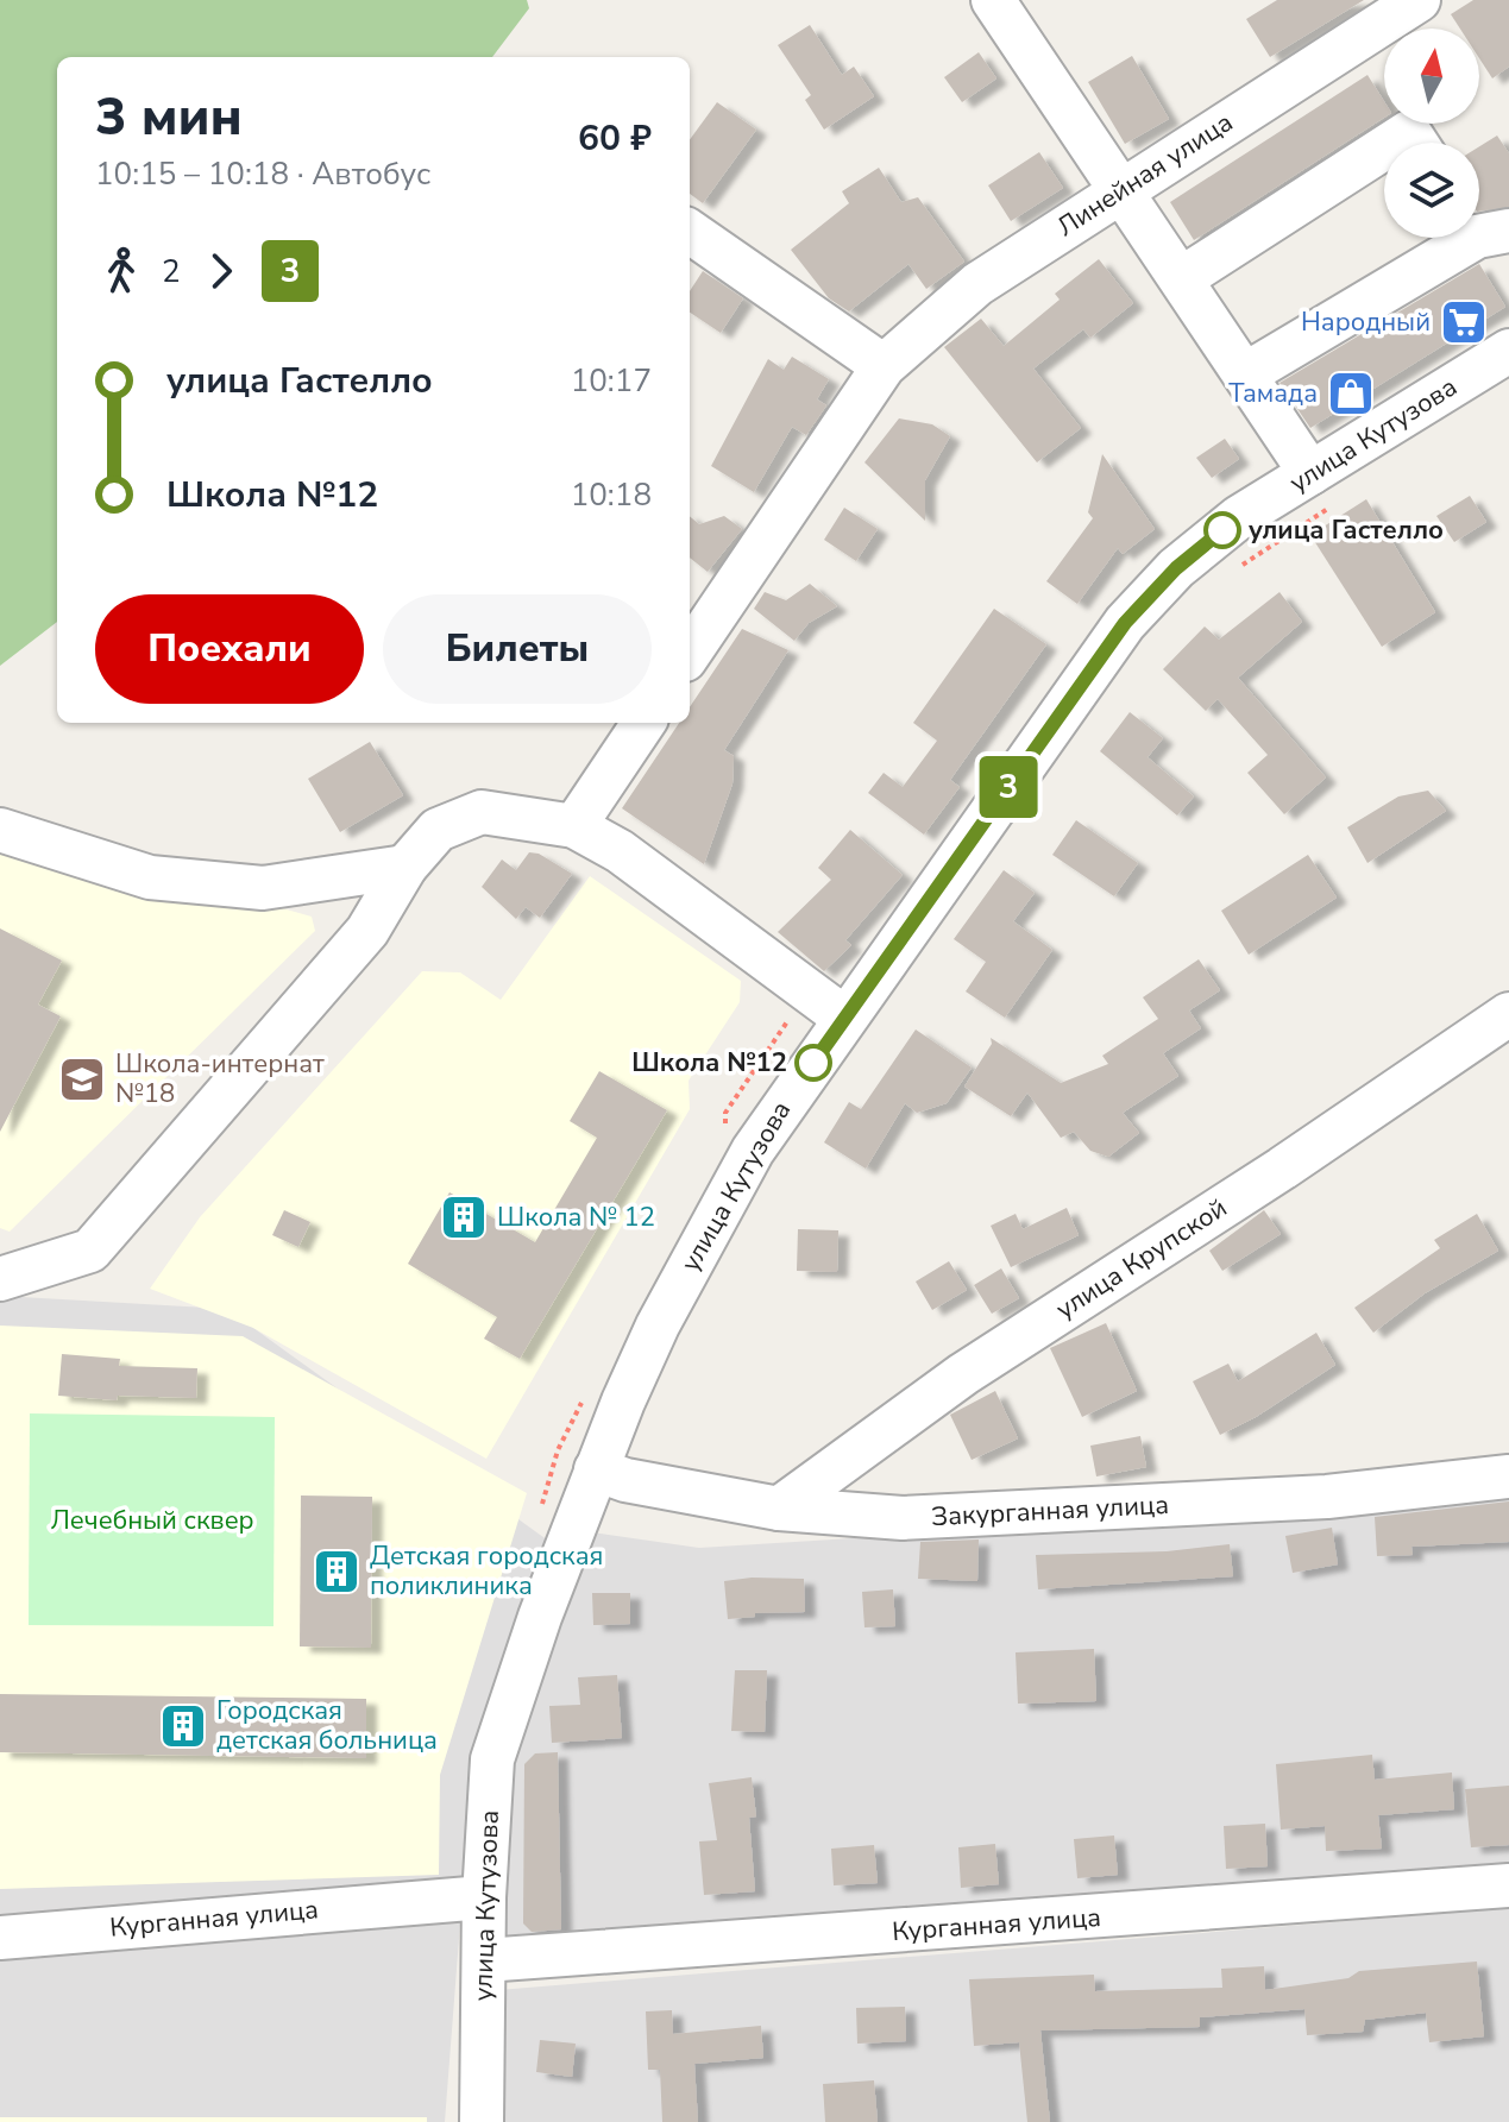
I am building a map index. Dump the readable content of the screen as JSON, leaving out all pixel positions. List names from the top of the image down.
{
  "streets": {
    "street": [
      "Линейная улица",
      "улица Кутузова",
      "улица Крупской",
      "Закурганная улица",
      "Курганная улица"
    ]
  },
  "crossings": [
    ["улица Кутузова", "Закурганная улица"],
    ["улица Кутузова", "Курганная улица"],
    ["улица Крупской", "Закурганная улица"]
  ],
  "parks": ["Лечебный сквер"],
  "places": {
    "supermarket": ["Народный"],
    "shop": ["Тамада"],
    "other": ["улица Гастелло", "Школа №12"],
    "school or university": ["Школа-интернат №18"],
    "building": ["Школа № 12", "Детская городская поликлиника", "Городская детская больница"]
  },
  "lines": ["bus line 3"],
  "north": "top",
  "page": {
    "on_map": "3",
    "heading": ["3 мин", "10:15 – 10:18 · Автобус", "60 ₽"],
    "legs": ["2", "3"],
    "list": [
      {
        "name": "улица Гастелло",
        "value": "10:17"
      },
      {
        "name": "Школа №12",
        "value": "10:18"
      }
    ],
    "buttons": ["Поехали", "Билеты"]
  }
}
